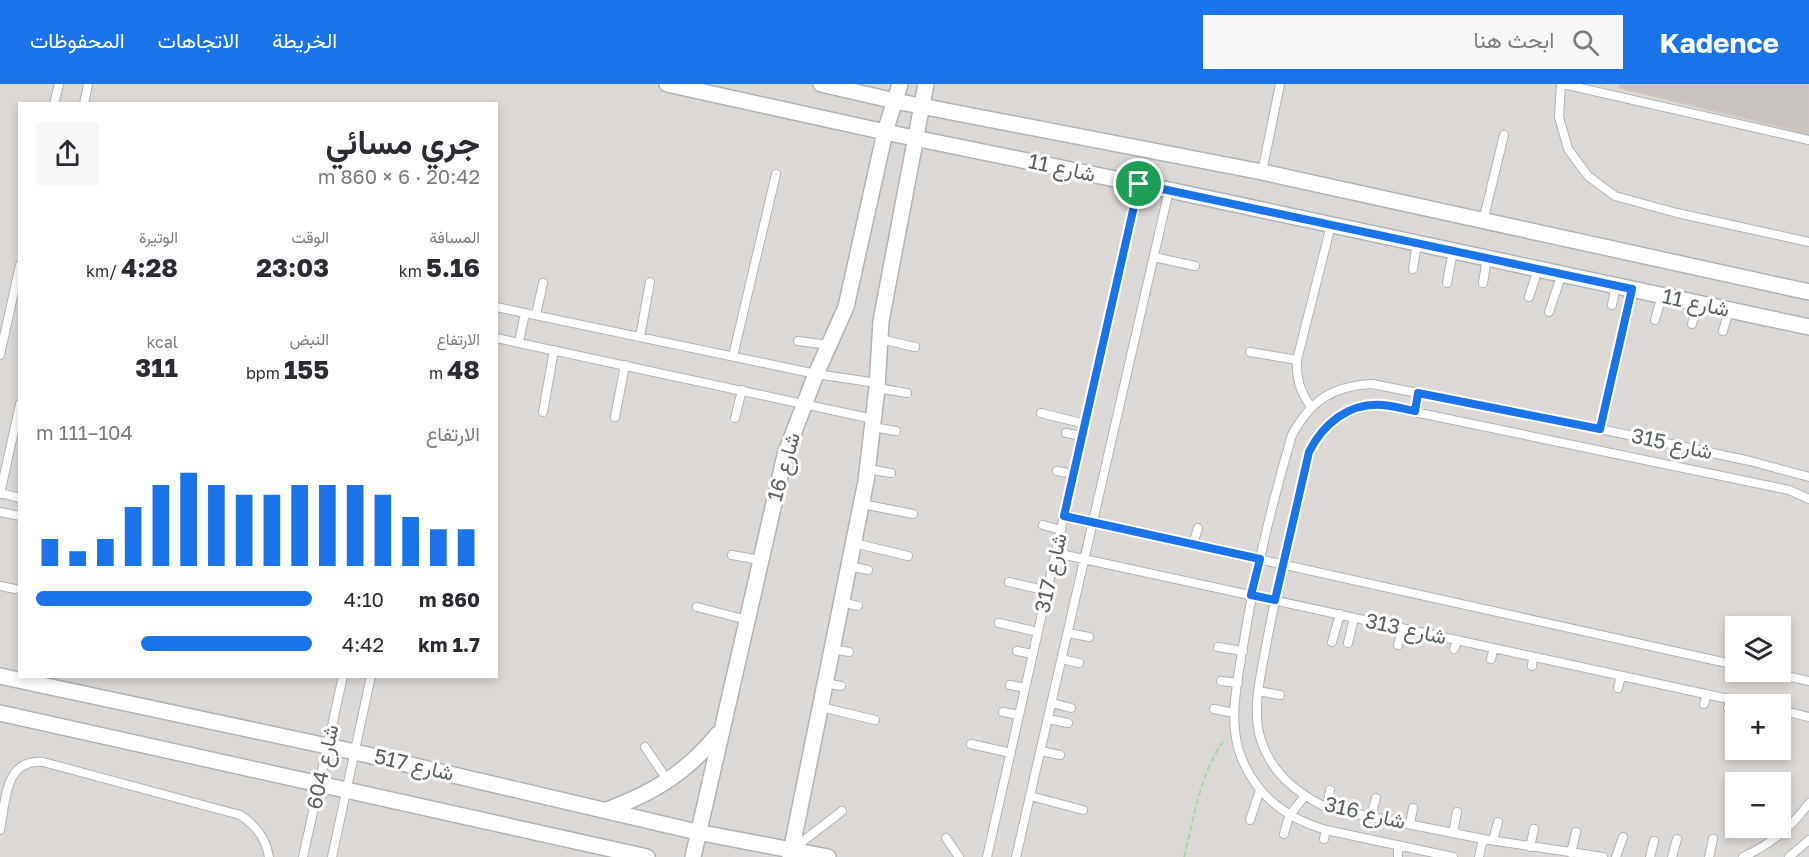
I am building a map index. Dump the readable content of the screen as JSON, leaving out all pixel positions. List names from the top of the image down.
{
  "streets": {
    "street": ["شارع 11", "شارع 16", "شارع 517"],
    "lane": [
      "شارع 315",
      "شارع 317",
      "شارع 313",
      "شارع 604",
      "شارع 316"
    ]
  },
  "crossings": [
    ["شارع 11", "شارع 16"],
    ["شارع 11", "شارع 317"],
    ["شارع 315", "شارع 313"],
    ["شارع 315", "شارع 316"],
    ["شارع 16", "شارع 517"],
    ["شارع 317", "شارع 313"],
    ["شارع 313", "شارع 316"],
    ["شارع 517", "شارع 604"]
  ],
  "page": {
    "header": "Kadence",
    "search": "ابحث هنا",
    "nav": ["الخريطة", "الاتجاهات", "المحفوظات"],
    "heading": ["جري مسائي", "20:42 · 6 × 860 m"],
    "stats": [
      ["المسافة", "5.16 km"],
      ["الوقت", "23:03"],
      ["الوتيرة", "4:28 /km"],
      ["الارتفاع", "48 m"],
      ["النبض", "155 bpm"],
      ["kcal", "311"]
    ],
    "chart": ["الارتفاع", "104–111 m"],
    "list": [
      {
        "name": "860 m",
        "note": "4:10"
      },
      {
        "name": "1.7 km",
        "note": "4:42"
      }
    ],
    "map_buttons": ["+", "−"]
  }
}
